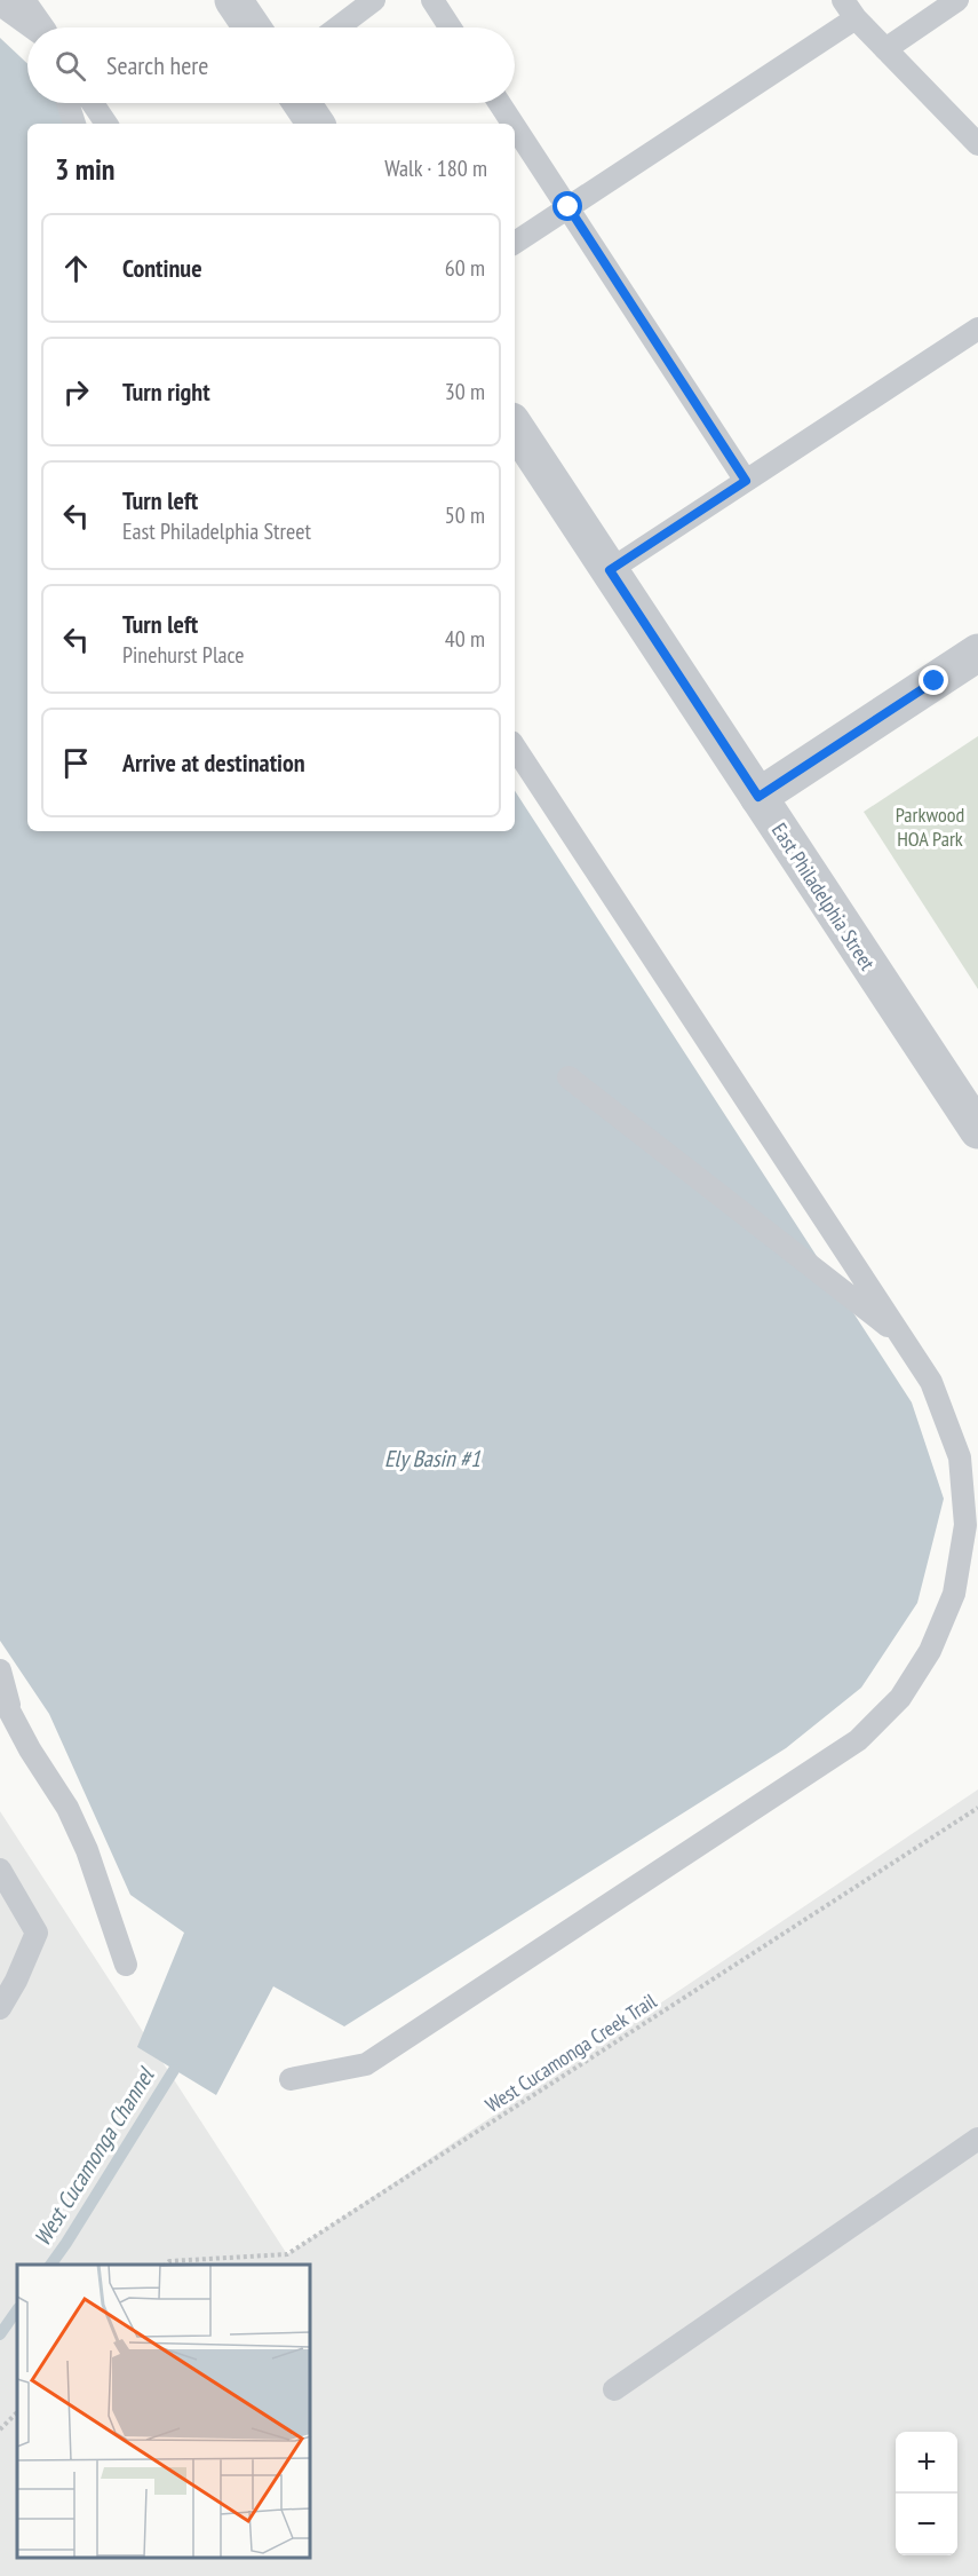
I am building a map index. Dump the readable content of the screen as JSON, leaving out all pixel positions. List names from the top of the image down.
{
  "streets": {
    "street": ["East Philadelphia Street"],
    "path": ["West Cucamonga Creek Trail"]
  },
  "water": ["Ely Basin #1", "West Cucamonga Channel"],
  "parks": ["Parkwood HOA Park"],
  "page": {
    "search": "Search here",
    "heading": ["3 min", "Walk · 180 m"],
    "list": [
      ["Continue", "60 m"],
      ["Turn right", "30 m"],
      ["Turn left", "East Philadelphia Street", "50 m"],
      ["Turn left", "Pinehurst Place", "40 m"],
      "Arrive at destination"
    ],
    "map_buttons": ["+", "−"]
  }
}
